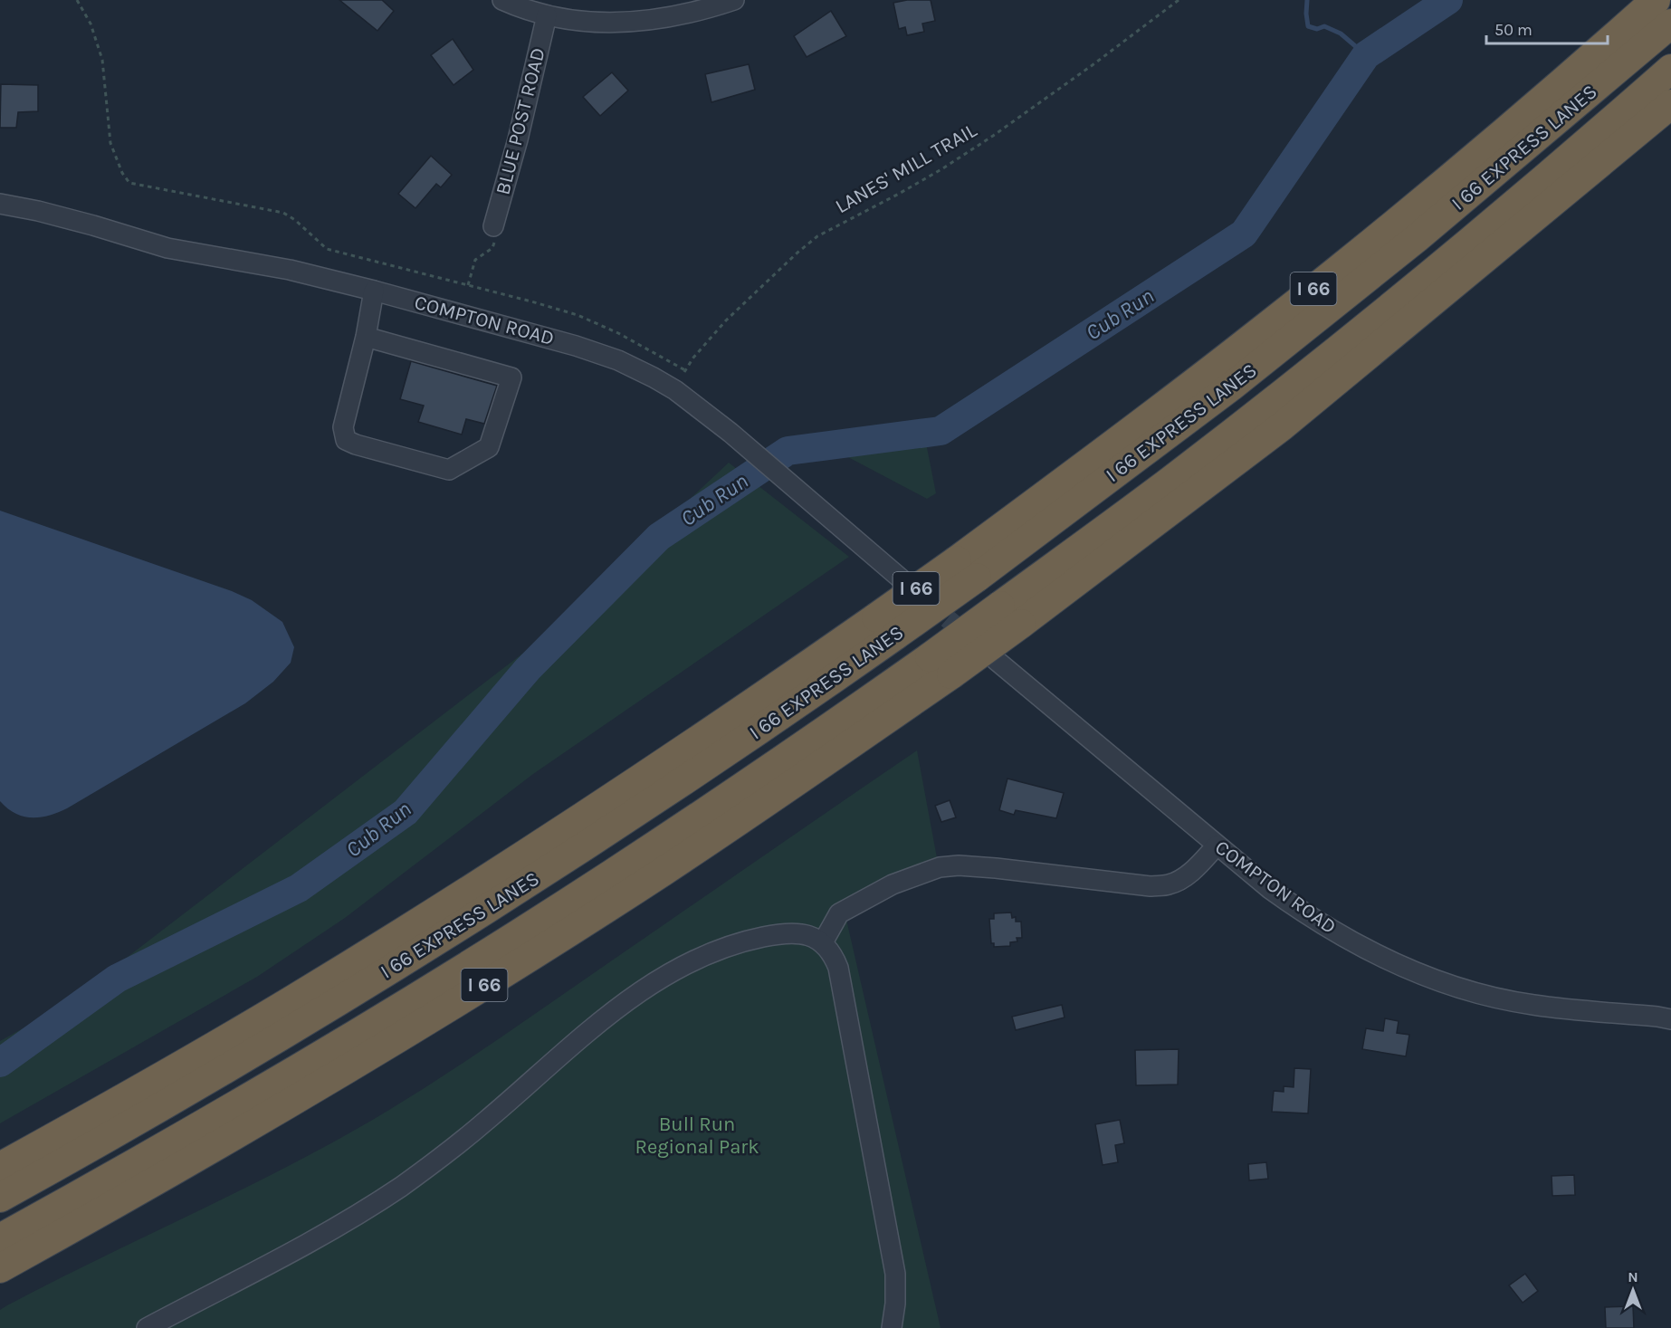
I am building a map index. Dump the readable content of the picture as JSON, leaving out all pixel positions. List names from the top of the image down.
{
  "streets": {
    "highway": ["I 66 EXPRESS LANES", "I 66"],
    "street": ["BLUE POST ROAD", "COMPTON ROAD"],
    "path": ["LANES' MILL TRAIL"]
  },
  "crossings": [
    ["I 66 EXPRESS LANES", "I 66"],
    ["LANES' MILL TRAIL", "COMPTON ROAD"]
  ],
  "water": ["Cub Run"],
  "parks": ["Bull Run Regional Park"],
  "scale_bar": "50 m",
  "north": "top"
}
